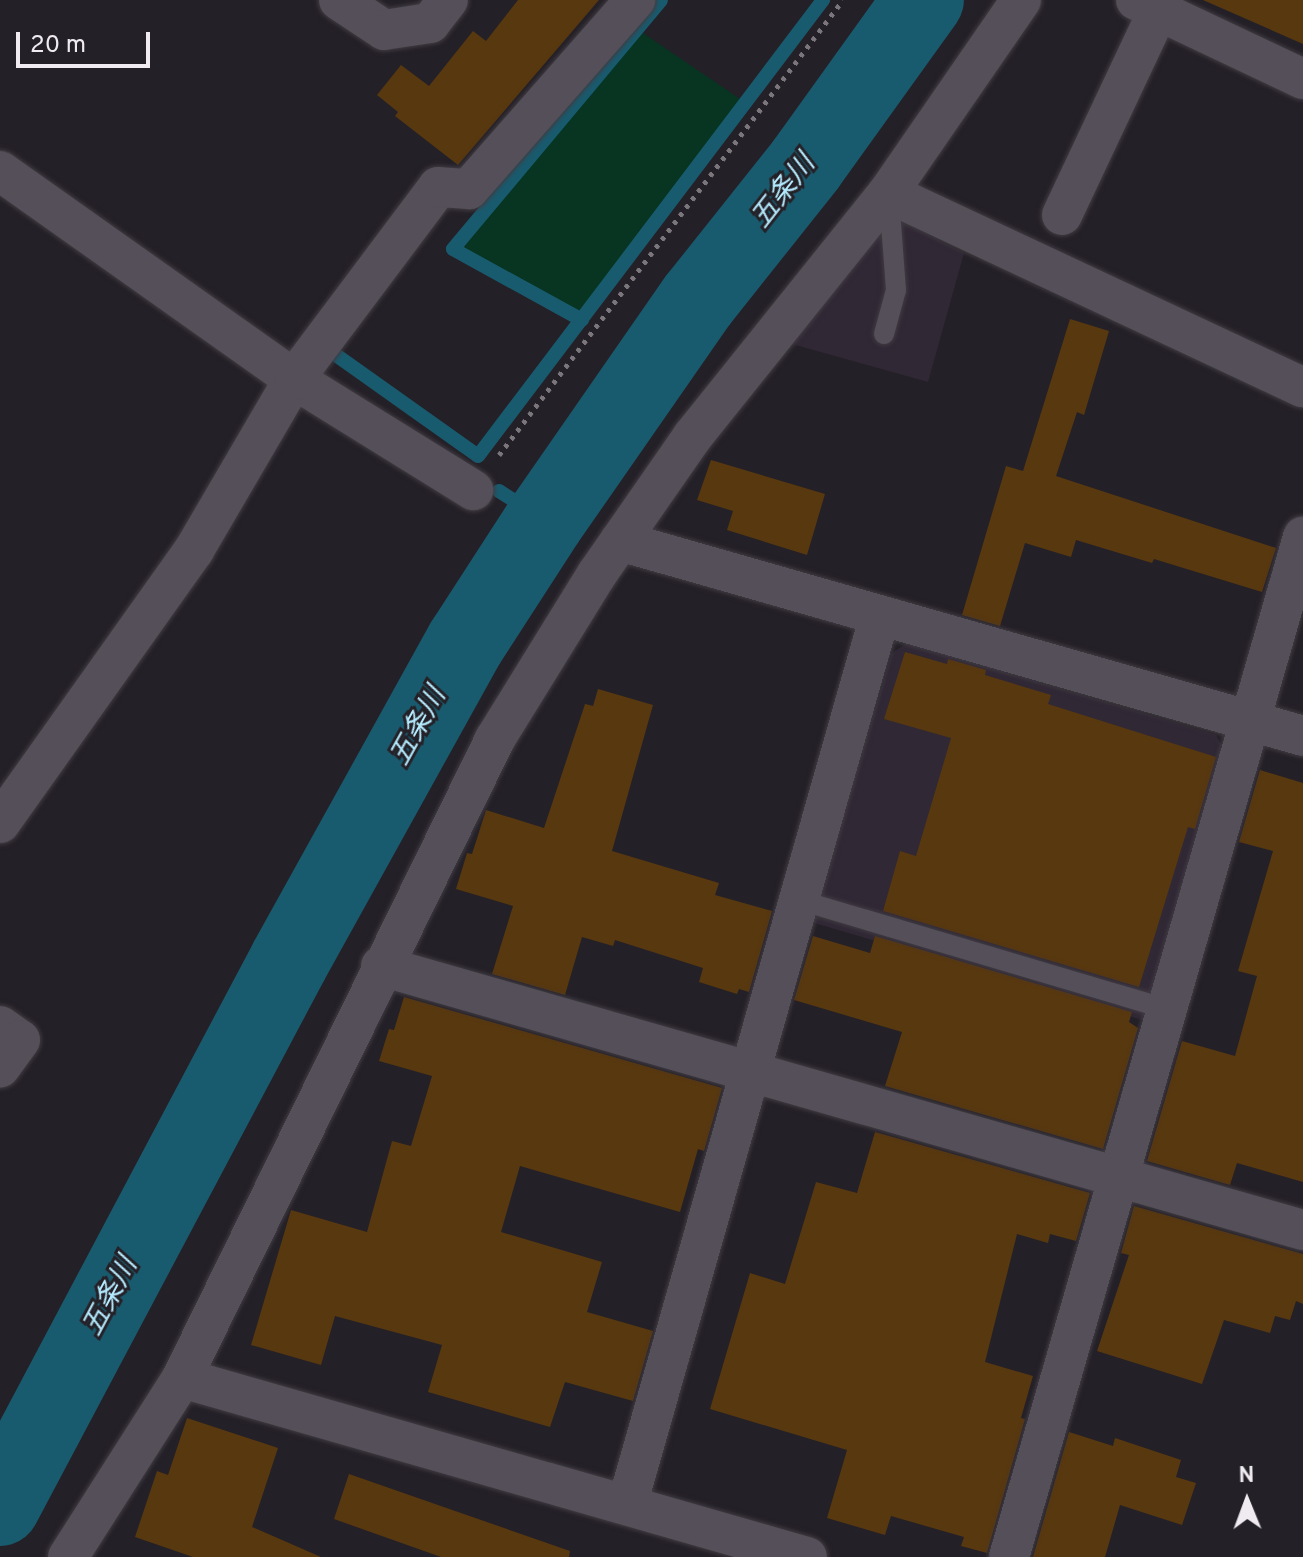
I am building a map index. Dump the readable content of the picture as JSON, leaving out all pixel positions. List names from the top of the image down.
{
  "water": ["五条川"],
  "scale_bar": "20 m",
  "north": "top"
}
